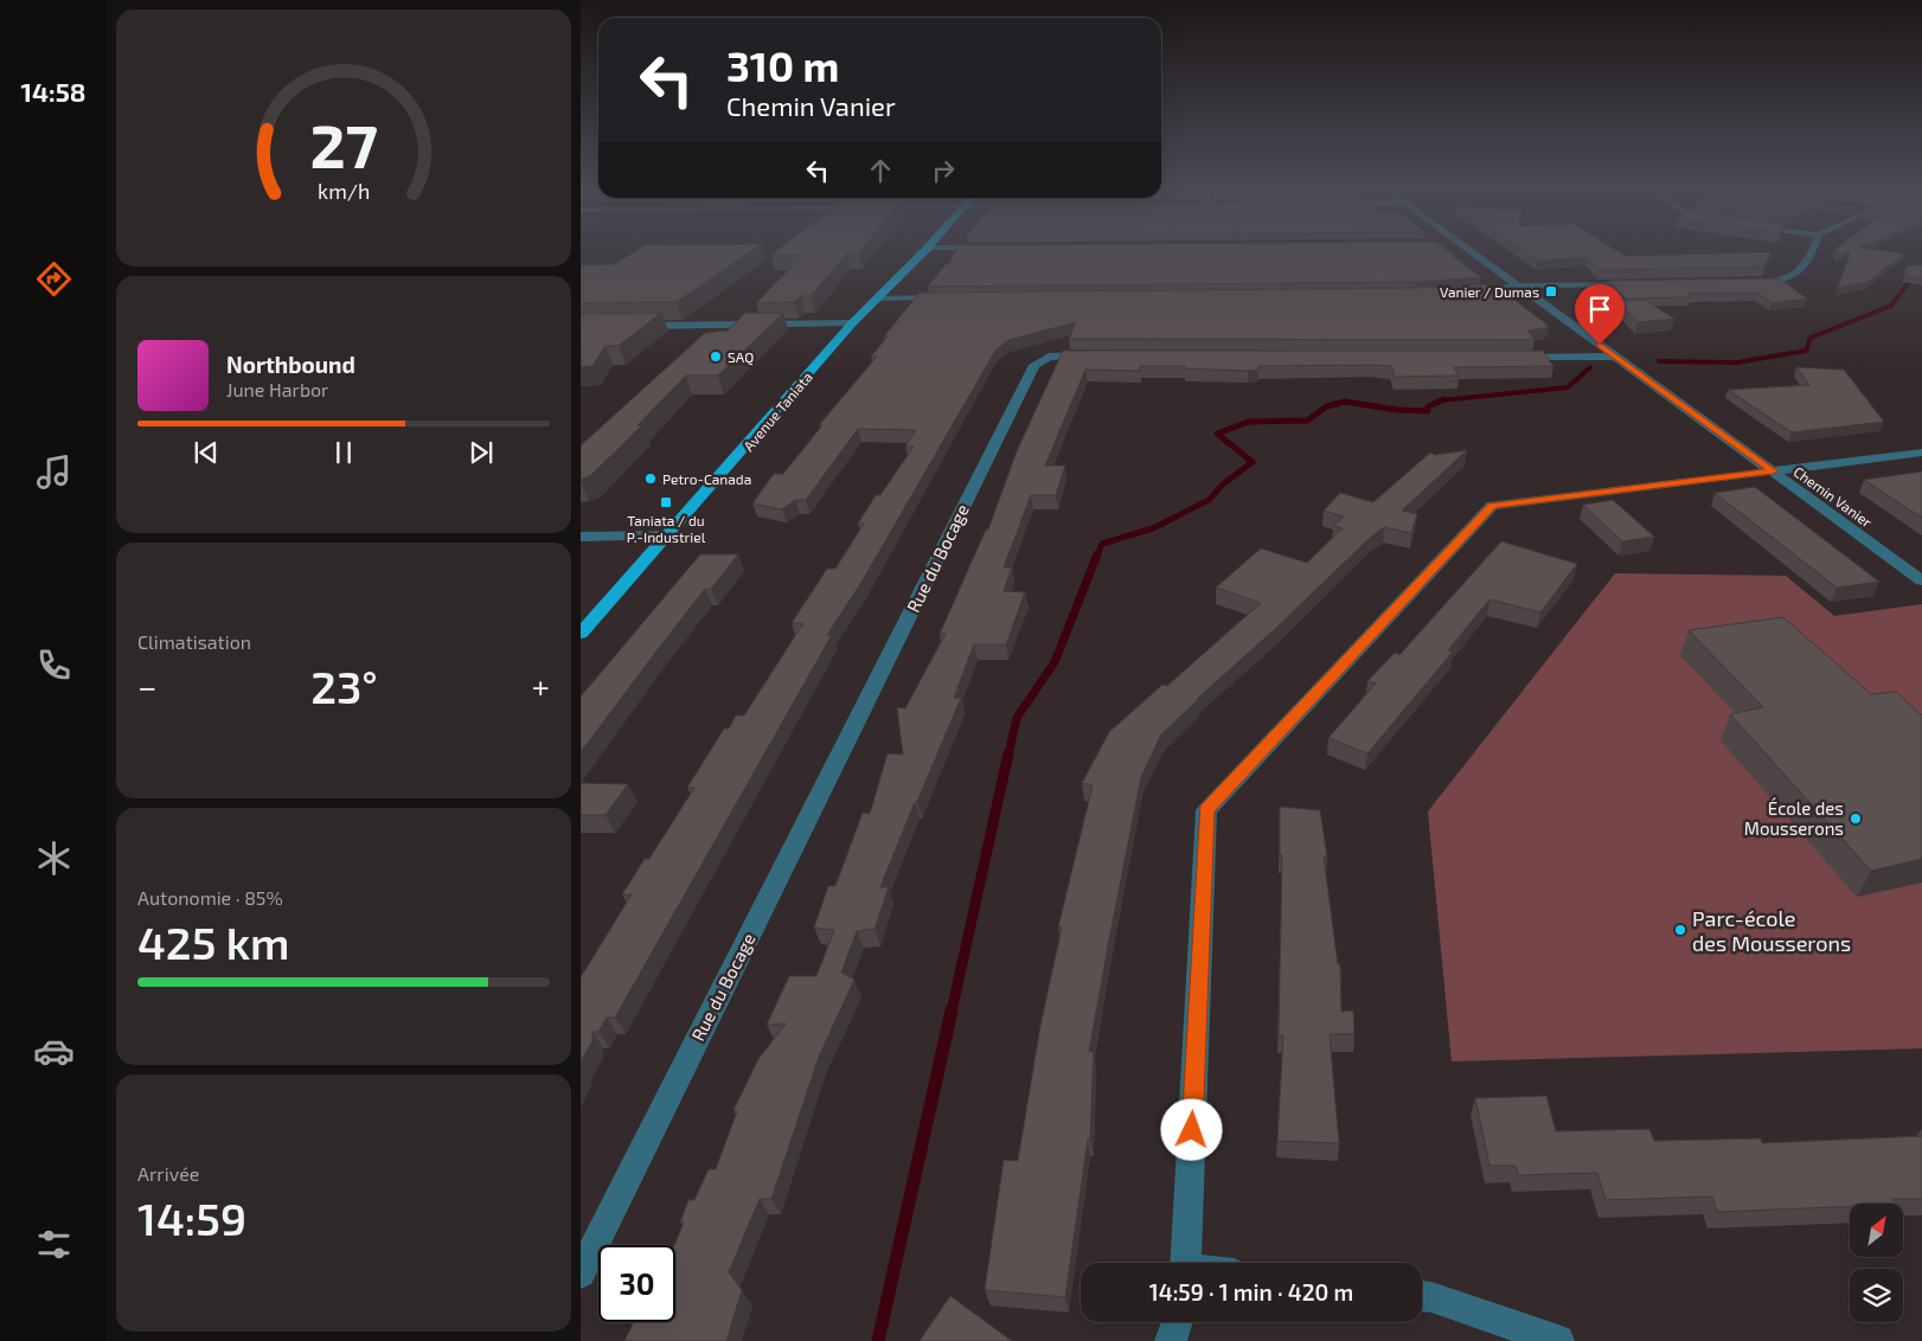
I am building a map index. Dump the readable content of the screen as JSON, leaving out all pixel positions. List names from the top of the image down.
{
  "streets": {
    "main road": ["Avenue Taniata"],
    "street": ["Chemin Vanier", "Rue du Bocage"]
  },
  "places": {
    "transit": ["Vanier / Dumas", "Taniata / du P.-Industriel"],
    "other": [
      "SAQ",
      "Petro-Canada",
      "École des Mousserons",
      "Parc-école des Mousserons"
    ]
  },
  "north": "top right",
  "page": {
    "tabs": "14:58",
    "turn": ["310 m", "Chemin Vanier"],
    "song": ["Northbound", "June Harbor"],
    "tile": [
      "Climatisation",
      ["Autonomie · 85%", "425 km"],
      ["Arrivée", "14:59"]
    ],
    "heat": ["−", "23°", "+"],
    "limit": "30",
    "trip": "14:59 · 1 min · 420 m",
    "gauge": ["27", "km/h"]
  }
}
